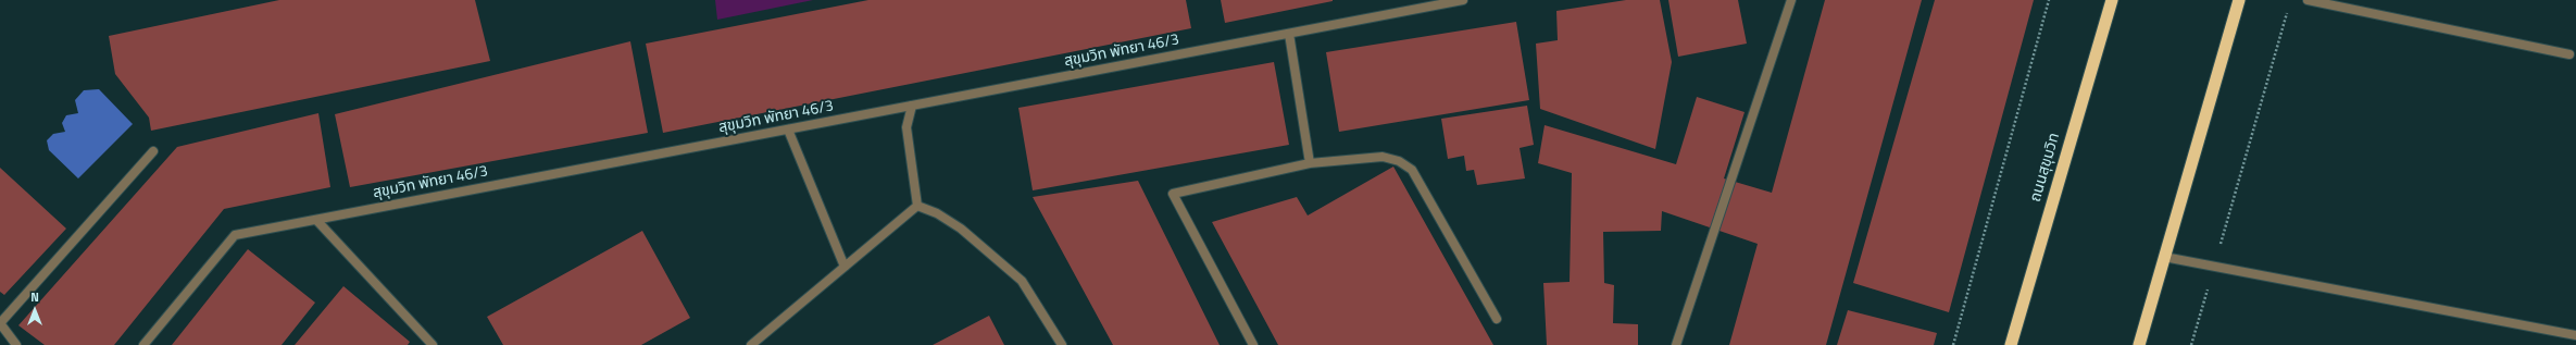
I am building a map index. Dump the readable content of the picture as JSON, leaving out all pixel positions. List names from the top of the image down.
{
  "streets": {
    "highway": ["ถนนสุขุมวิท"],
    "street": ["สุขุมวิท พัทยา 46/3"]
  },
  "north": "top"
}
